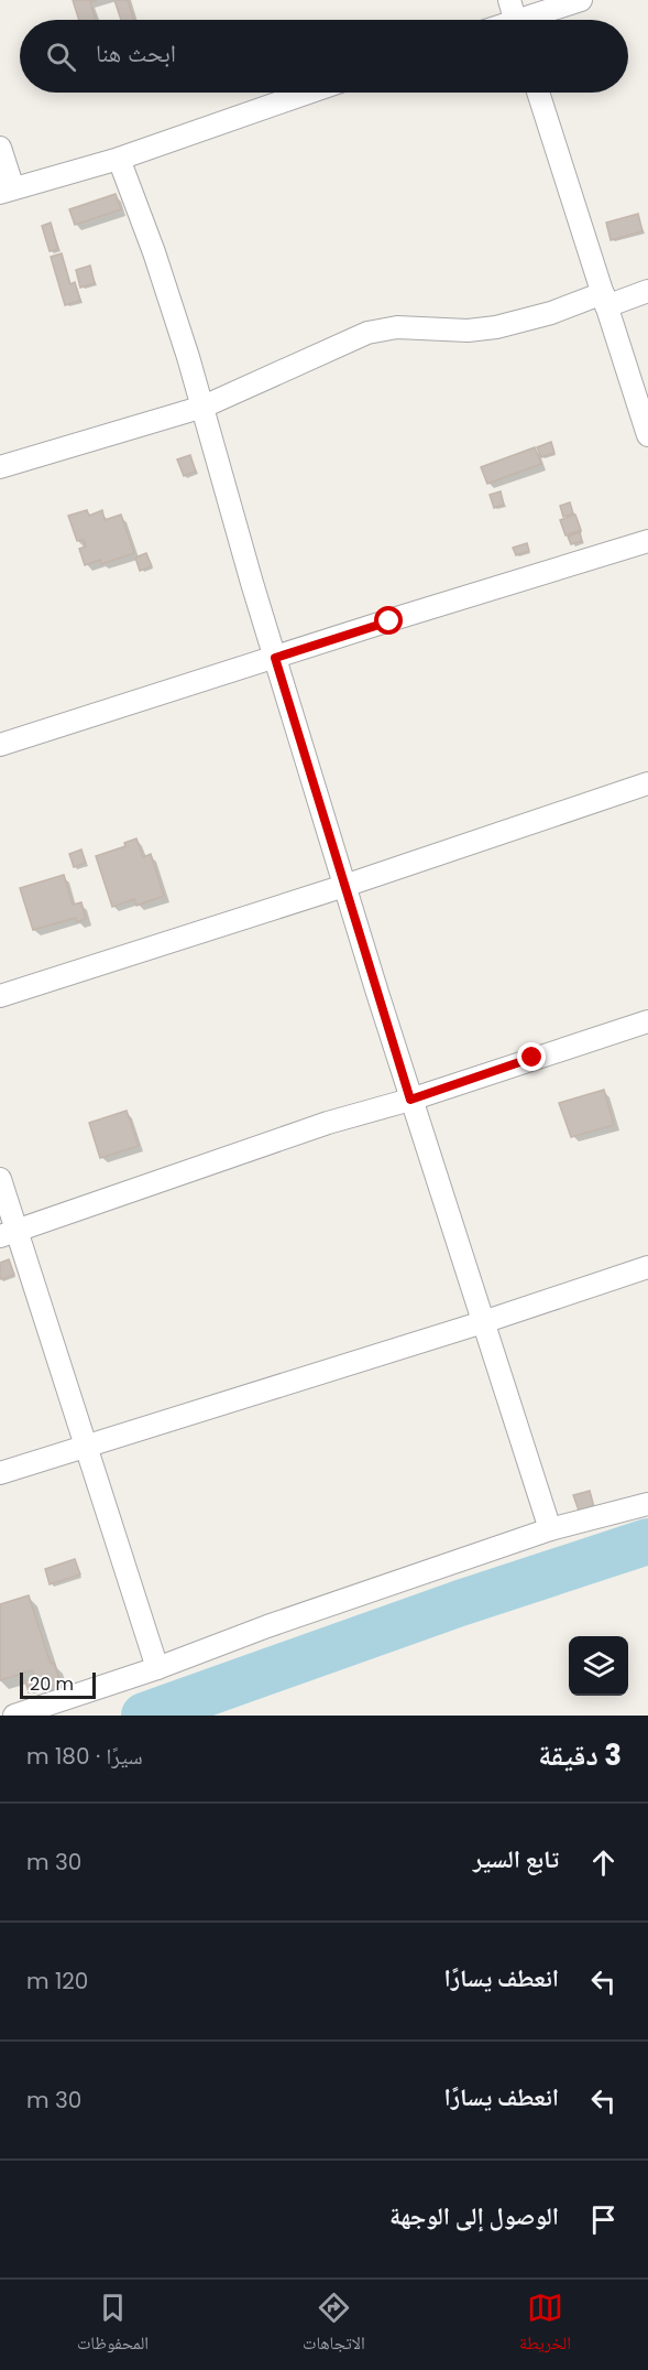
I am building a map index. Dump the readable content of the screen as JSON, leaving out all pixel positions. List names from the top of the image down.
{
  "scale_bar": "20 m",
  "page": {
    "search": "ابحث هنا",
    "scale": "20 m",
    "heading": ["3 دقيقة", "سيرًا · 180 m"],
    "list": [
      ["تابع السير", "30 m"],
      ["انعطف يسارًا", "120 m"],
      ["انعطف يسارًا", "30 m"],
      "الوصول إلى الوجهة"
    ],
    "nav": ["الخريطة", "الاتجاهات", "المحفوظات"]
  }
}
